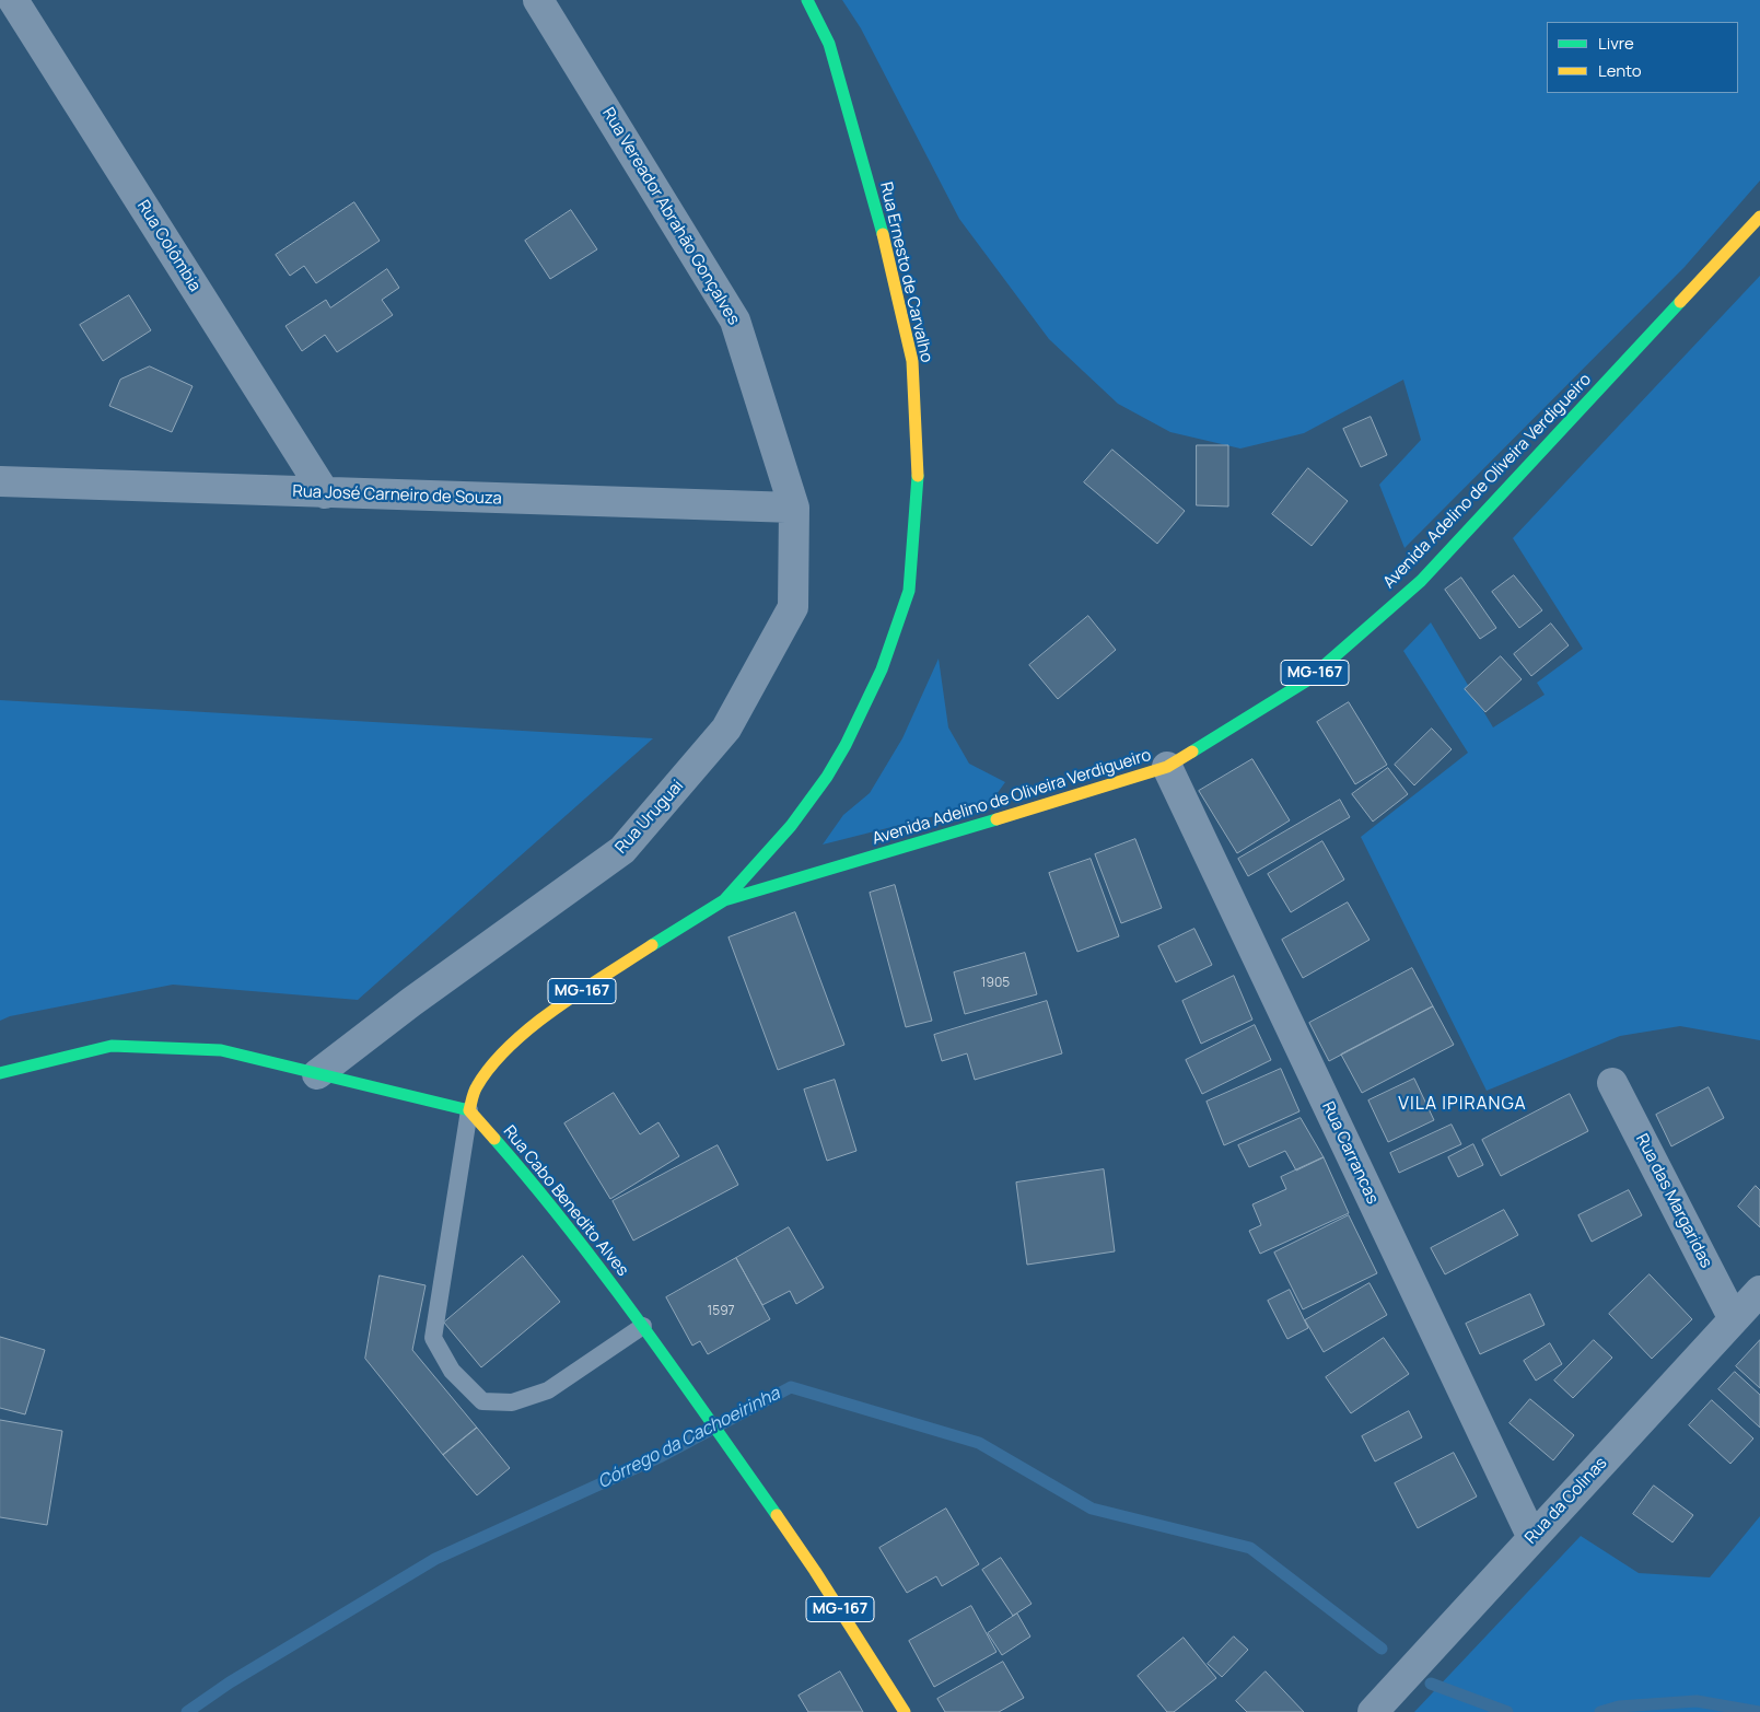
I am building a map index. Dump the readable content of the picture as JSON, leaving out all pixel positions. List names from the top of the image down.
{
  "streets": {
    "main road": [
      "Rua Ernesto de Carvalho",
      "Avenida Adelino de Oliveira Verdigueiro",
      "MG-167",
      "Rua Cabo Benedito Alves"
    ],
    "street": [
      "Rua Vereador Abrahão Gonçalves",
      "Rua Colômbia",
      "Rua José Carneiro de Souza",
      "Rua Uruguai",
      "Rua Carrancas",
      "Rua das Margaridas",
      "Rua da Colinas"
    ]
  },
  "crossings": [
    ["Rua Vereador Abrahão Gonçalves", "Rua José Carneiro de Souza"],
    ["Rua Vereador Abrahão Gonçalves", "Rua Uruguai"],
    ["Rua Colômbia", "Rua José Carneiro de Souza"],
    ["Rua Ernesto de Carvalho", "Avenida Adelino de Oliveira Verdigueiro"],
    ["Avenida Adelino de Oliveira Verdigueiro", "Rua Carrancas"],
    ["Avenida Adelino de Oliveira Verdigueiro", "Rua Cabo Benedito Alves"],
    ["Rua José Carneiro de Souza", "Rua Uruguai"],
    ["Rua Carrancas", "Rua da Colinas"],
    ["Rua das Margaridas", "Rua da Colinas"]
  ],
  "districts": ["VILA IPIRANGA"],
  "water": ["Córrego da Cachoeirinha"],
  "house_numbers": ["1905", "1597"],
  "legend": ["Livre", "Lento"]
}
